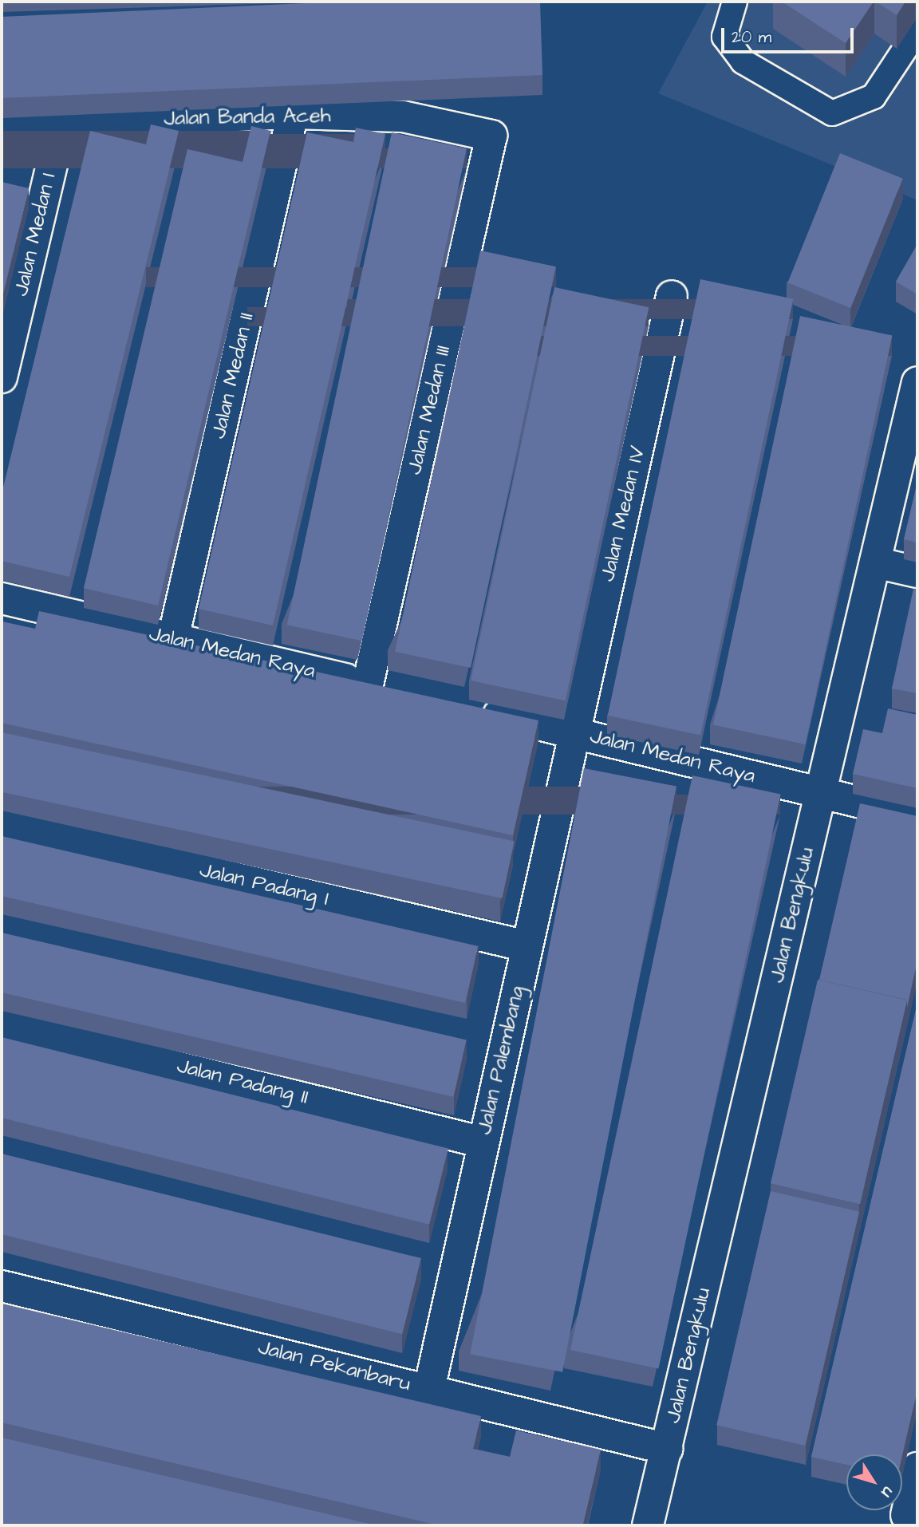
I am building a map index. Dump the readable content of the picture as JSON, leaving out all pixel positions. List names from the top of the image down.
{
  "streets": {
    "street": [
      "Jalan Banda Aceh",
      "Jalan Medan I",
      "Jalan Medan II",
      "Jalan Medan III",
      "Jalan Medan IV",
      "Jalan Medan Raya",
      "Jalan Padang I",
      "Jalan Bengkulu",
      "Jalan Palembang",
      "Jalan Padang II",
      "Jalan Pekanbaru"
    ]
  },
  "crossings": [
    ["Jalan Banda Aceh", "Jalan Medan I"],
    ["Jalan Banda Aceh", "Jalan Medan II"],
    ["Jalan Banda Aceh", "Jalan Medan III"],
    ["Jalan Medan II", "Jalan Medan Raya"],
    ["Jalan Medan III", "Jalan Medan Raya"],
    ["Jalan Medan IV", "Jalan Medan Raya"],
    ["Jalan Medan IV", "Jalan Palembang"],
    ["Jalan Medan Raya", "Jalan Bengkulu"],
    ["Jalan Medan Raya", "Jalan Palembang"],
    ["Jalan Padang I", "Jalan Palembang"],
    ["Jalan Bengkulu", "Jalan Pekanbaru"],
    ["Jalan Palembang", "Jalan Padang II"],
    ["Jalan Palembang", "Jalan Pekanbaru"]
  ],
  "scale_bar": "20 m",
  "north": "bottom right"
}
